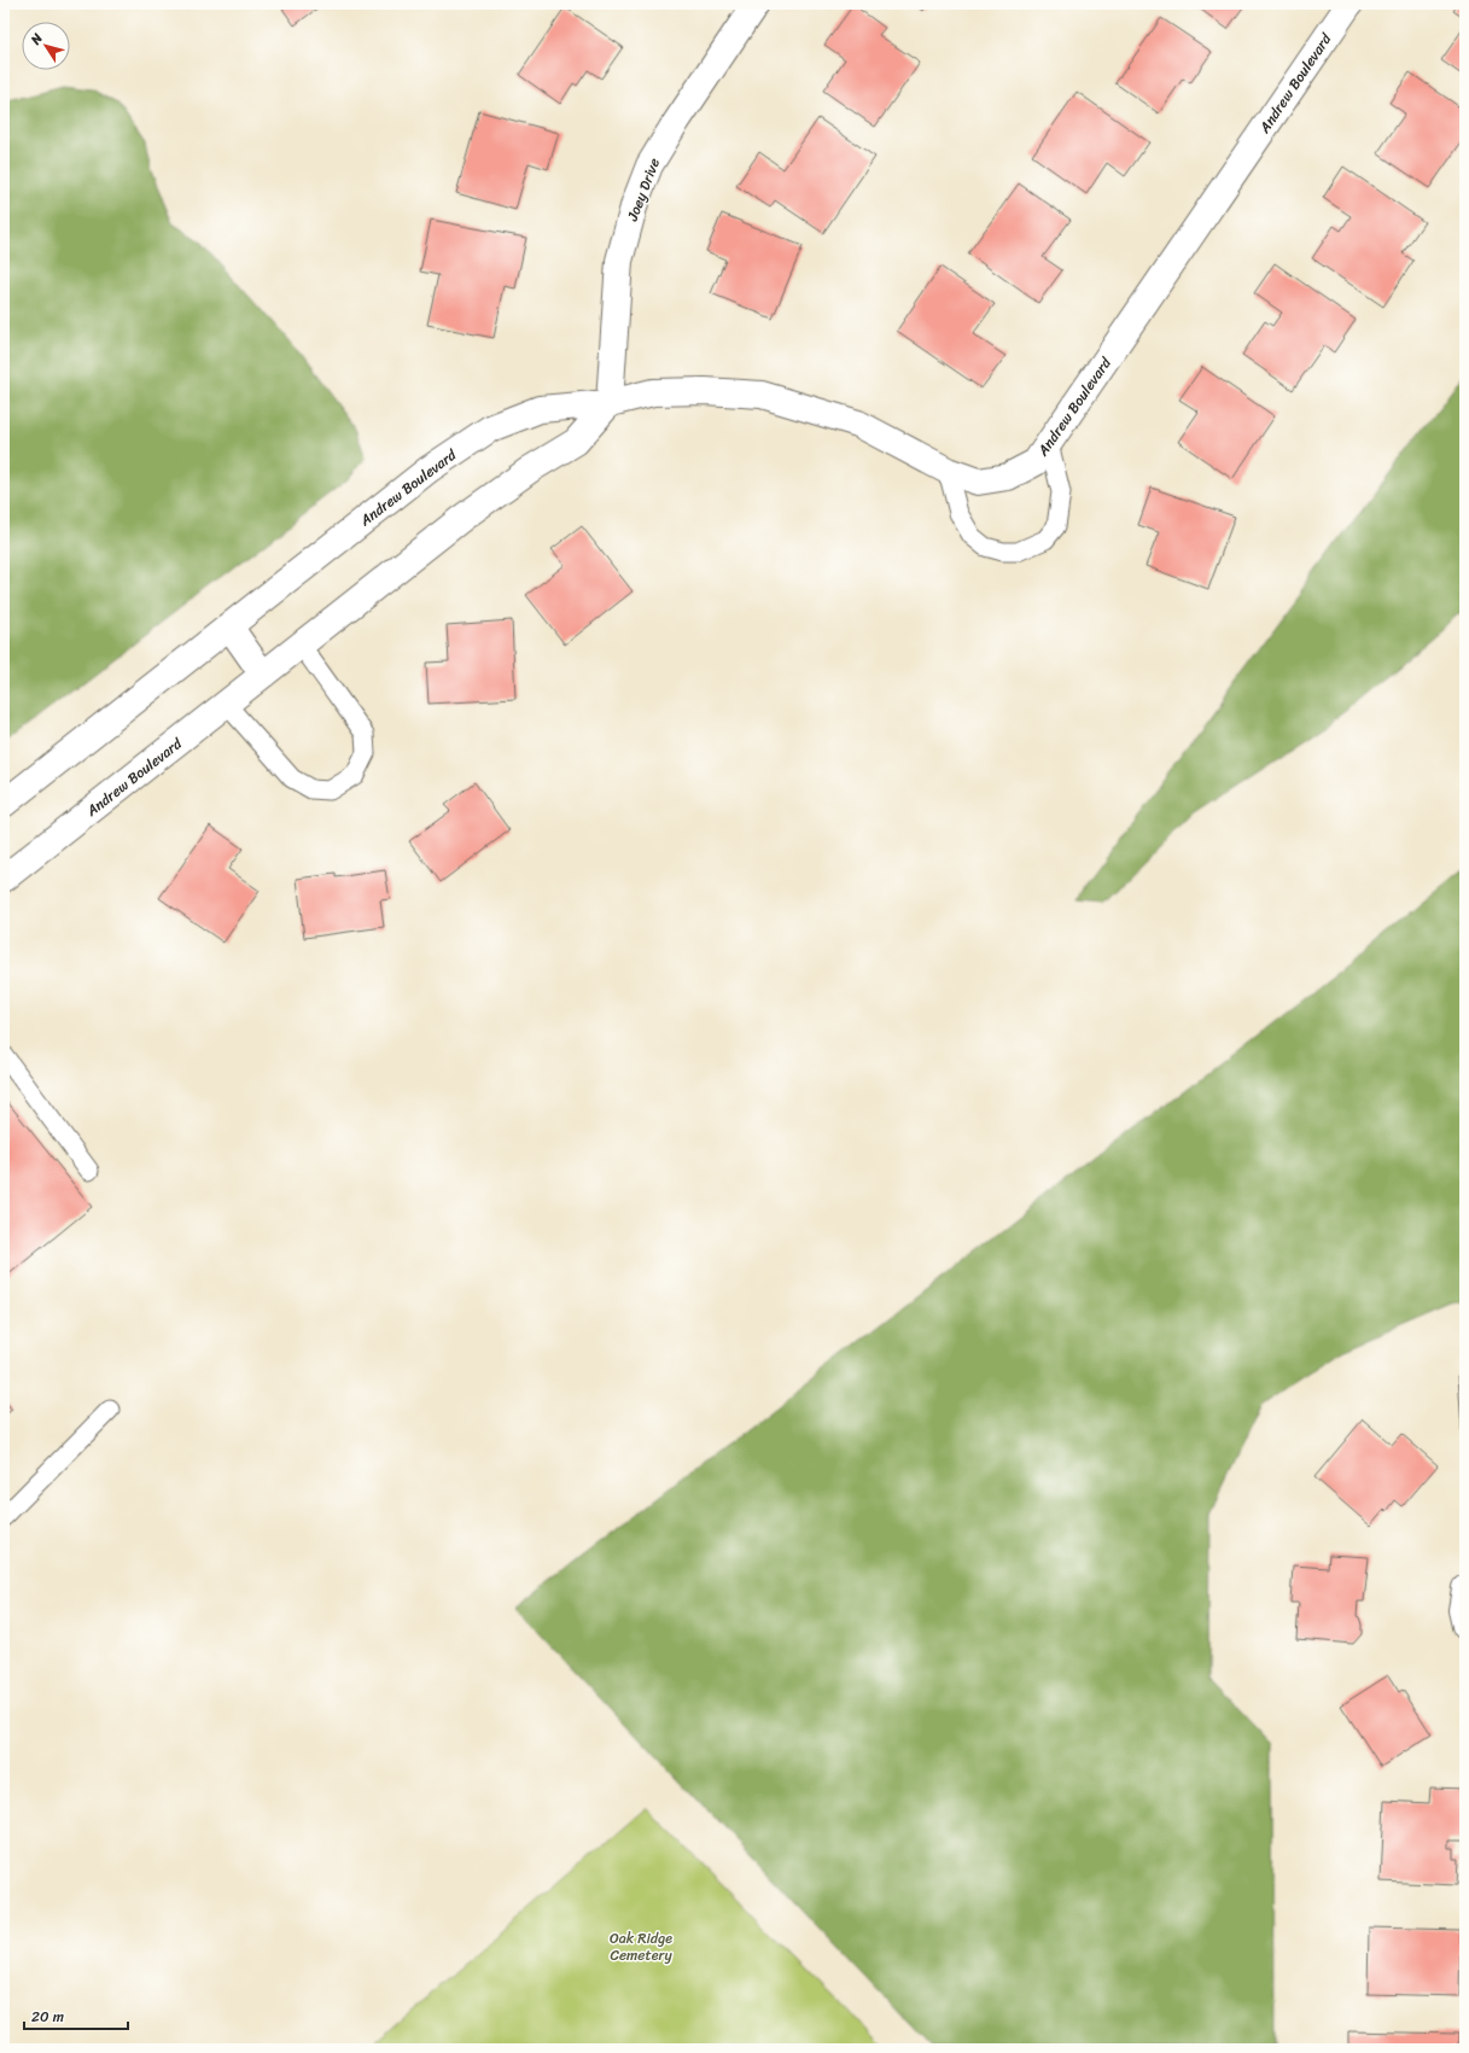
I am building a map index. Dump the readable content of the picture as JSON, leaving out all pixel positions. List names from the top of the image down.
{
  "streets": {
    "street": ["Andrew Boulevard", "Joey Drive"]
  },
  "crossings": [
    ["Andrew Boulevard", "Joey Drive"]
  ],
  "parks": ["Oak Ridge Cemetery"],
  "scale_bar": "20 m",
  "north": "top left"
}
